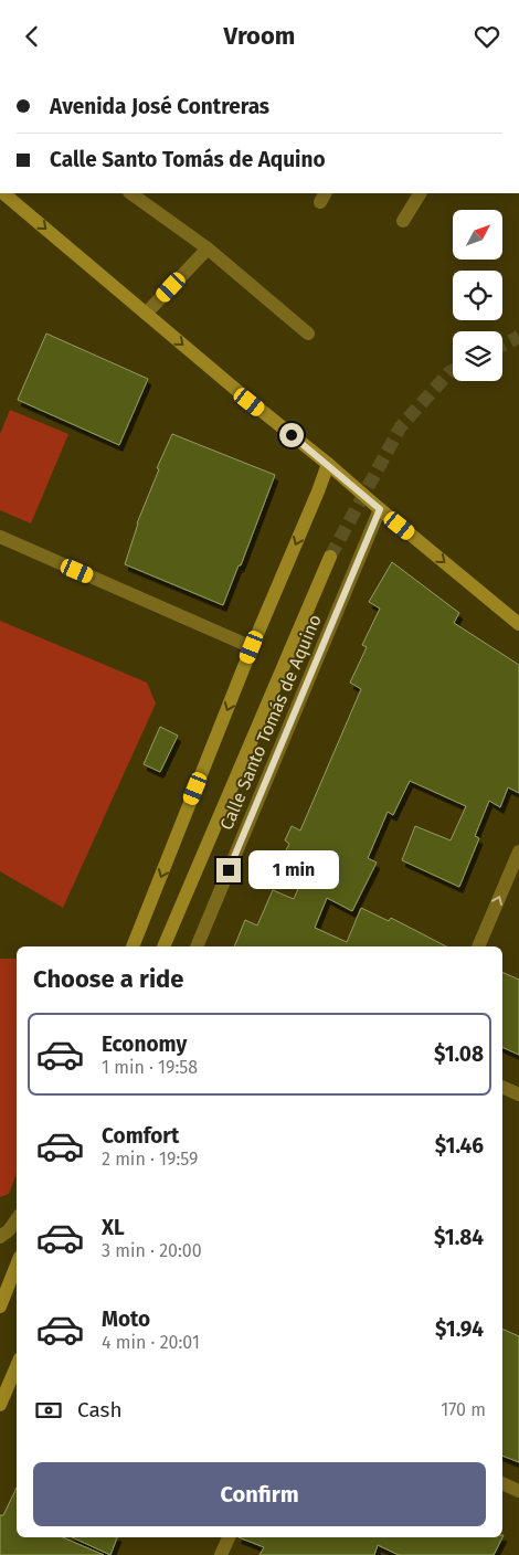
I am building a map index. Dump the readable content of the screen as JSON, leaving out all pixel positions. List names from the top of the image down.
{
  "streets": {
    "street": ["Calle Santo Tomás de Aquino"]
  },
  "north": "top right",
  "page": {
    "header": "Vroom",
    "banner": ["Avenida José Contreras", "Calle Santo Tomás de Aquino"],
    "bubble": "1 min",
    "heading": "Choose a ride",
    "list": [
      {
        "name": "Economy",
        "note": "1 min · 19:58",
        "value": "$1.08"
      },
      {
        "name": "Comfort",
        "note": "2 min · 19:59",
        "value": "$1.46"
      },
      {
        "name": "XL",
        "note": "3 min · 20:00",
        "value": "$1.84"
      },
      {
        "name": "Moto",
        "note": "4 min · 20:01",
        "value": "$1.94"
      }
    ],
    "pay": ["Cash", "170 m"],
    "buttons": "Confirm"
  }
}
